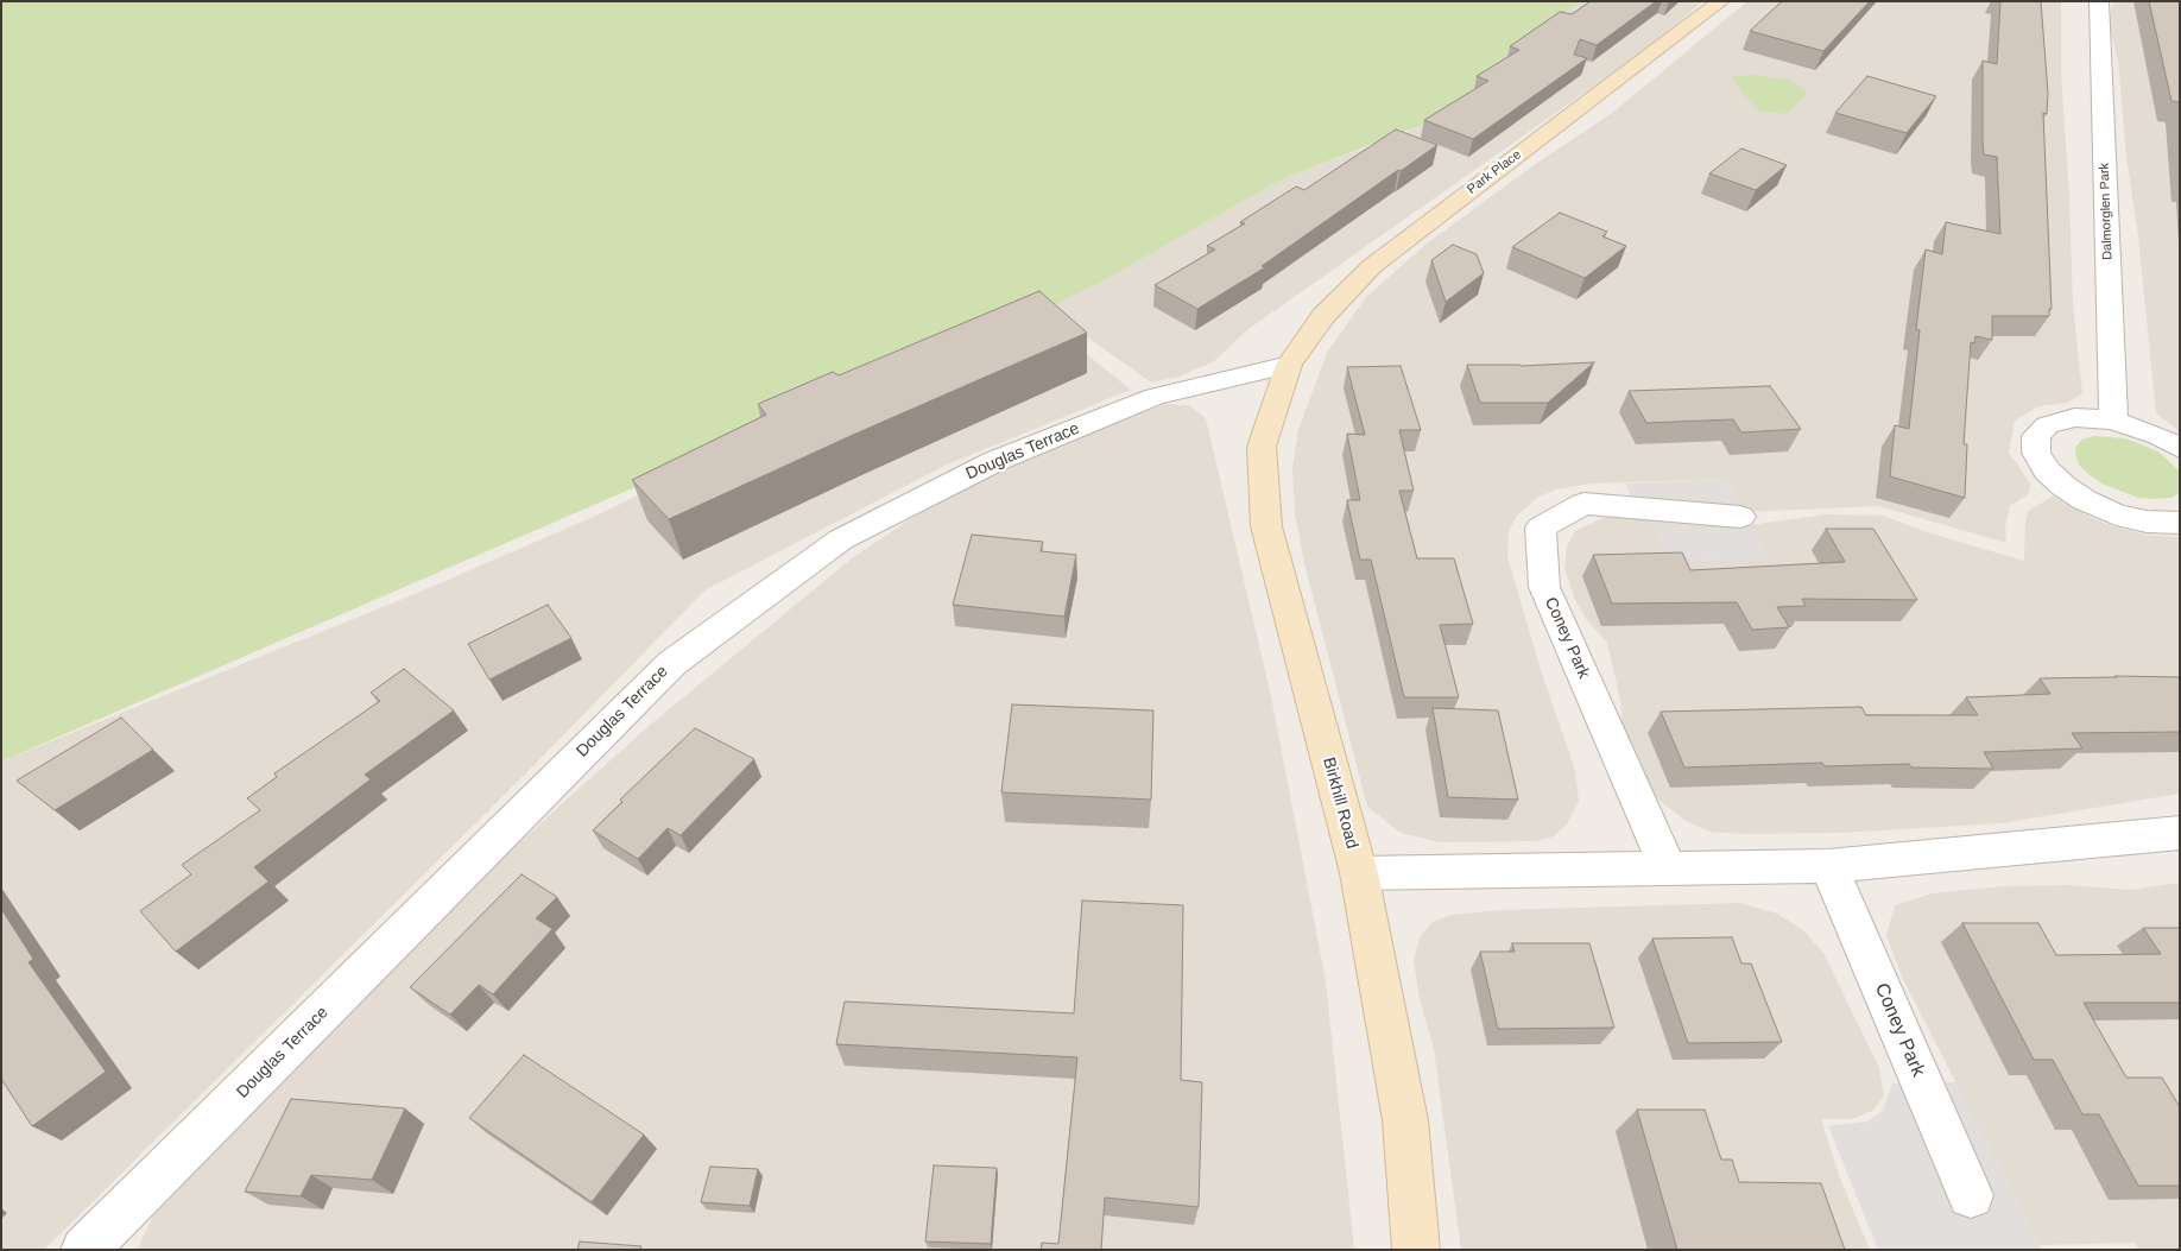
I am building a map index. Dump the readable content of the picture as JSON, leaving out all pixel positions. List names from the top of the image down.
{
  "streets": {
    "street": [
      "Park Place",
      "Dalmorglen Park",
      "Douglas Terrace",
      "Coney Park",
      "Birkhill Road"
    ]
  },
  "crossings": [
    ["Park Place", "Douglas Terrace"],
    ["Park Place", "Birkhill Road"],
    ["Douglas Terrace", "Birkhill Road"]
  ]
}
